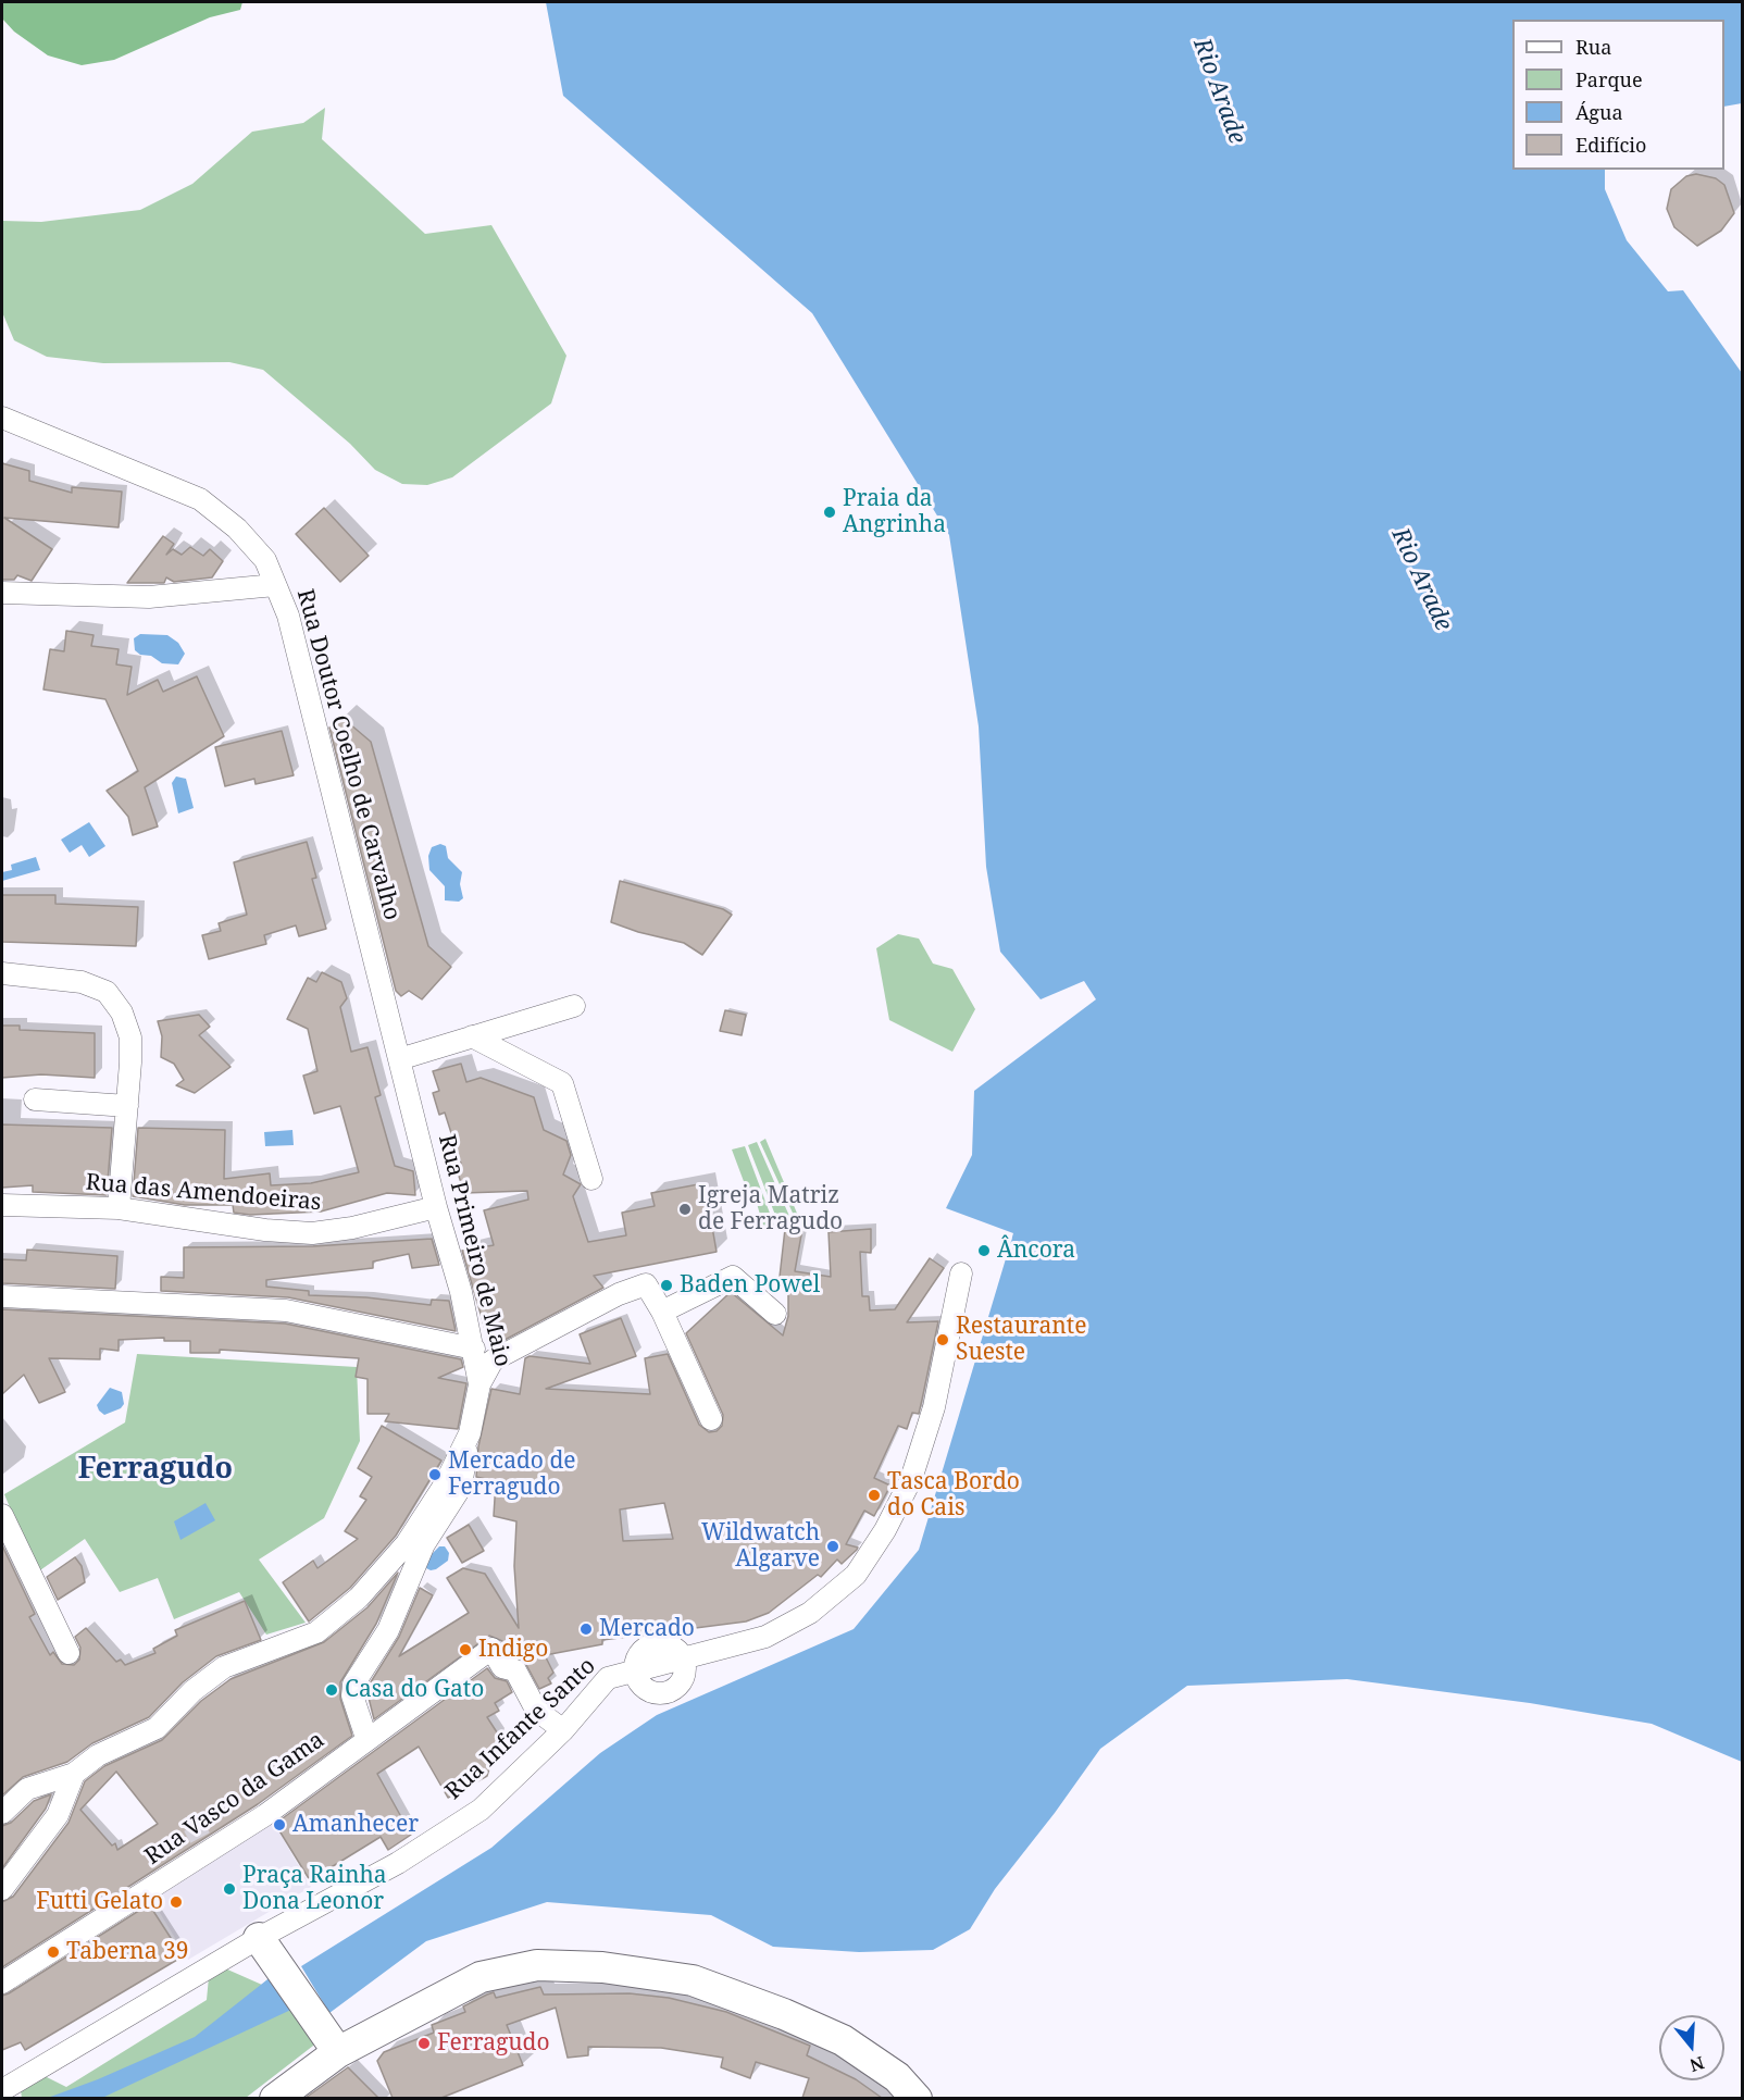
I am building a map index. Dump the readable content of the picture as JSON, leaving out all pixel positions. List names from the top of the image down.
{
  "streets": {
    "street": [
      "Rua Doutor Coelho de Carvalho",
      "Rua das Amendoeiras",
      "Rua Primeiro de Maio",
      "Rua Infante Santo",
      "Rua Vasco da Gama"
    ]
  },
  "crossings": [
    ["Rua Doutor Coelho de Carvalho", "Rua Primeiro de Maio"],
    ["Rua das Amendoeiras", "Rua Primeiro de Maio"],
    ["Rua Infante Santo", "Rua Vasco da Gama"]
  ],
  "districts": ["Ferragudo"],
  "water": ["Rio Arade"],
  "places": [
    "Praia da Angrinha",
    "Igreja Matriz de Ferragudo",
    "Âncora",
    "Baden Powel",
    "Restaurante Sueste",
    "Mercado de Ferragudo",
    "Tasca Bordo do Cais",
    "Wildwatch Algarve",
    "Mercado",
    "Indigo",
    "Casa do Gato",
    "Amanhecer",
    "Praça Rainha Dona Leonor",
    "Futti Gelato",
    "Taberna 39",
    "Ferragudo"
  ],
  "legend": [
    "Rua",
    "Parque",
    "Água",
    "Edifício"
  ],
  "north": "bottom"
}
